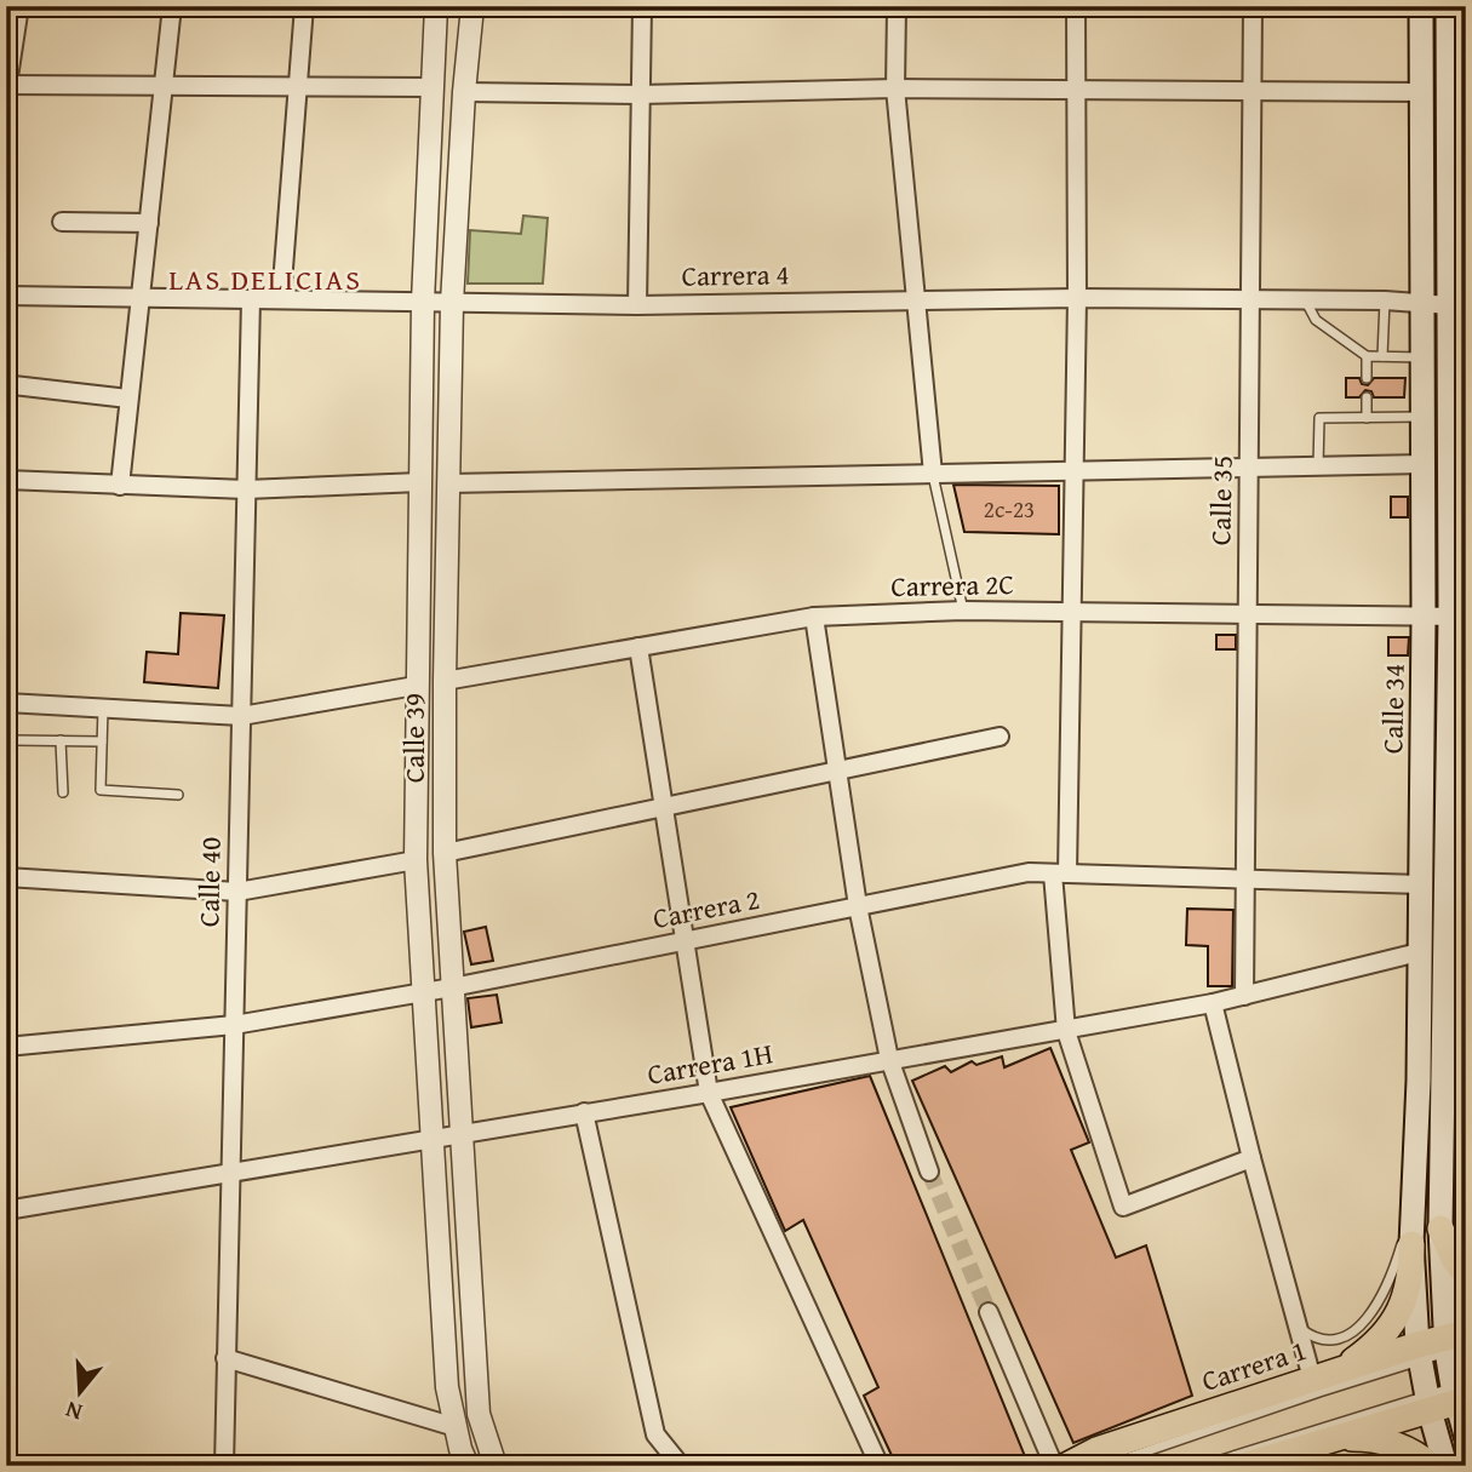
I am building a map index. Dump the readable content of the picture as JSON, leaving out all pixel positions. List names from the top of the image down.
{
  "streets": {
    "main road": ["Calle 34", "Carrera 1"],
    "street": [
      "Carrera 4",
      "Calle 35",
      "Carrera 2C",
      "Calle 39",
      "Calle 40",
      "Carrera 2",
      "Carrera 1H"
    ]
  },
  "crossings": [
    ["Carrera 4", "Calle 35"],
    ["Carrera 4", "Calle 34"],
    ["Carrera 4", "Calle 39"],
    ["Carrera 4", "Calle 40"],
    ["Calle 35", "Carrera 2C"],
    ["Calle 35", "Carrera 2"],
    ["Calle 35", "Carrera 1H"],
    ["Carrera 2C", "Calle 34"],
    ["Carrera 2C", "Calle 39"],
    ["Calle 34", "Carrera 2"],
    ["Calle 34", "Carrera 1H"],
    ["Calle 34", "Carrera 1"],
    ["Calle 39", "Carrera 2"],
    ["Calle 39", "Carrera 1H"],
    ["Calle 40", "Carrera 2"],
    ["Calle 40", "Carrera 1H"]
  ],
  "districts": ["LAS DELICIAS"],
  "house_numbers": ["2c-23"],
  "north": "bottom"
}
